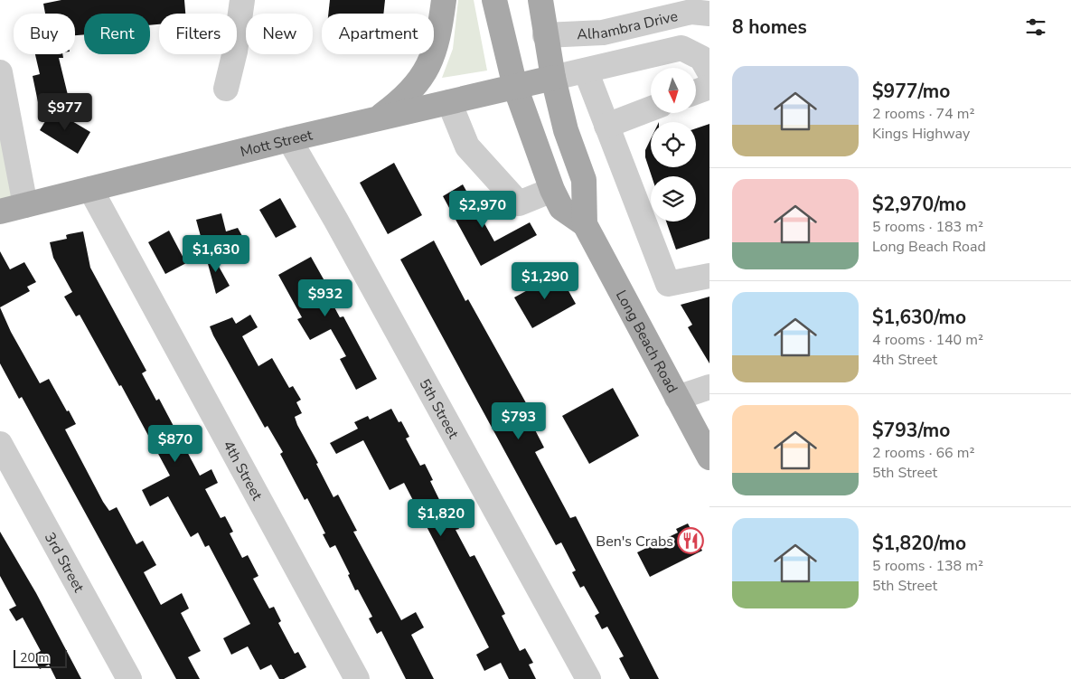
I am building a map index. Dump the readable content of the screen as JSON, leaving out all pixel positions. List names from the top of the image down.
{
  "streets": {
    "main road": ["Mott Street", "Long Beach Road"],
    "street": [
      "Alhambra Drive",
      "5th Street",
      "4th Street",
      "3rd Street"
    ]
  },
  "crossings": [
    ["Alhambra Drive", "Long Beach Road"],
    ["Mott Street", "Long Beach Road"],
    ["Mott Street", "5th Street"],
    ["Mott Street", "4th Street"]
  ],
  "places": {
    "restaurant": ["Ben's Crabs"]
  },
  "scale_bar": "20 m",
  "north": "bottom",
  "page": {
    "heading": "8 homes",
    "chip": [
      "Buy",
      "Rent",
      "Filters",
      "New",
      "Apartment"
    ],
    "list": [
      {
        "name": "$977/mo",
        "note": "2 rooms · 74 m² · Kings Highway"
      },
      {
        "name": "$2,970/mo",
        "note": "5 rooms · 183 m² · Long Beach Road"
      },
      {
        "name": "$1,630/mo",
        "note": "4 rooms · 140 m² · 4th Street"
      },
      {
        "name": "$793/mo",
        "note": "2 rooms · 66 m² · 5th Street"
      },
      {
        "name": "$1,820/mo",
        "note": "5 rooms · 138 m² · 5th Street"
      }
    ],
    "price": [
      "$977",
      "$2,970",
      "$1,630",
      "$1,290",
      "$932",
      "$793",
      "$870",
      "$1,820"
    ],
    "scale": "20 m"
  }
}
